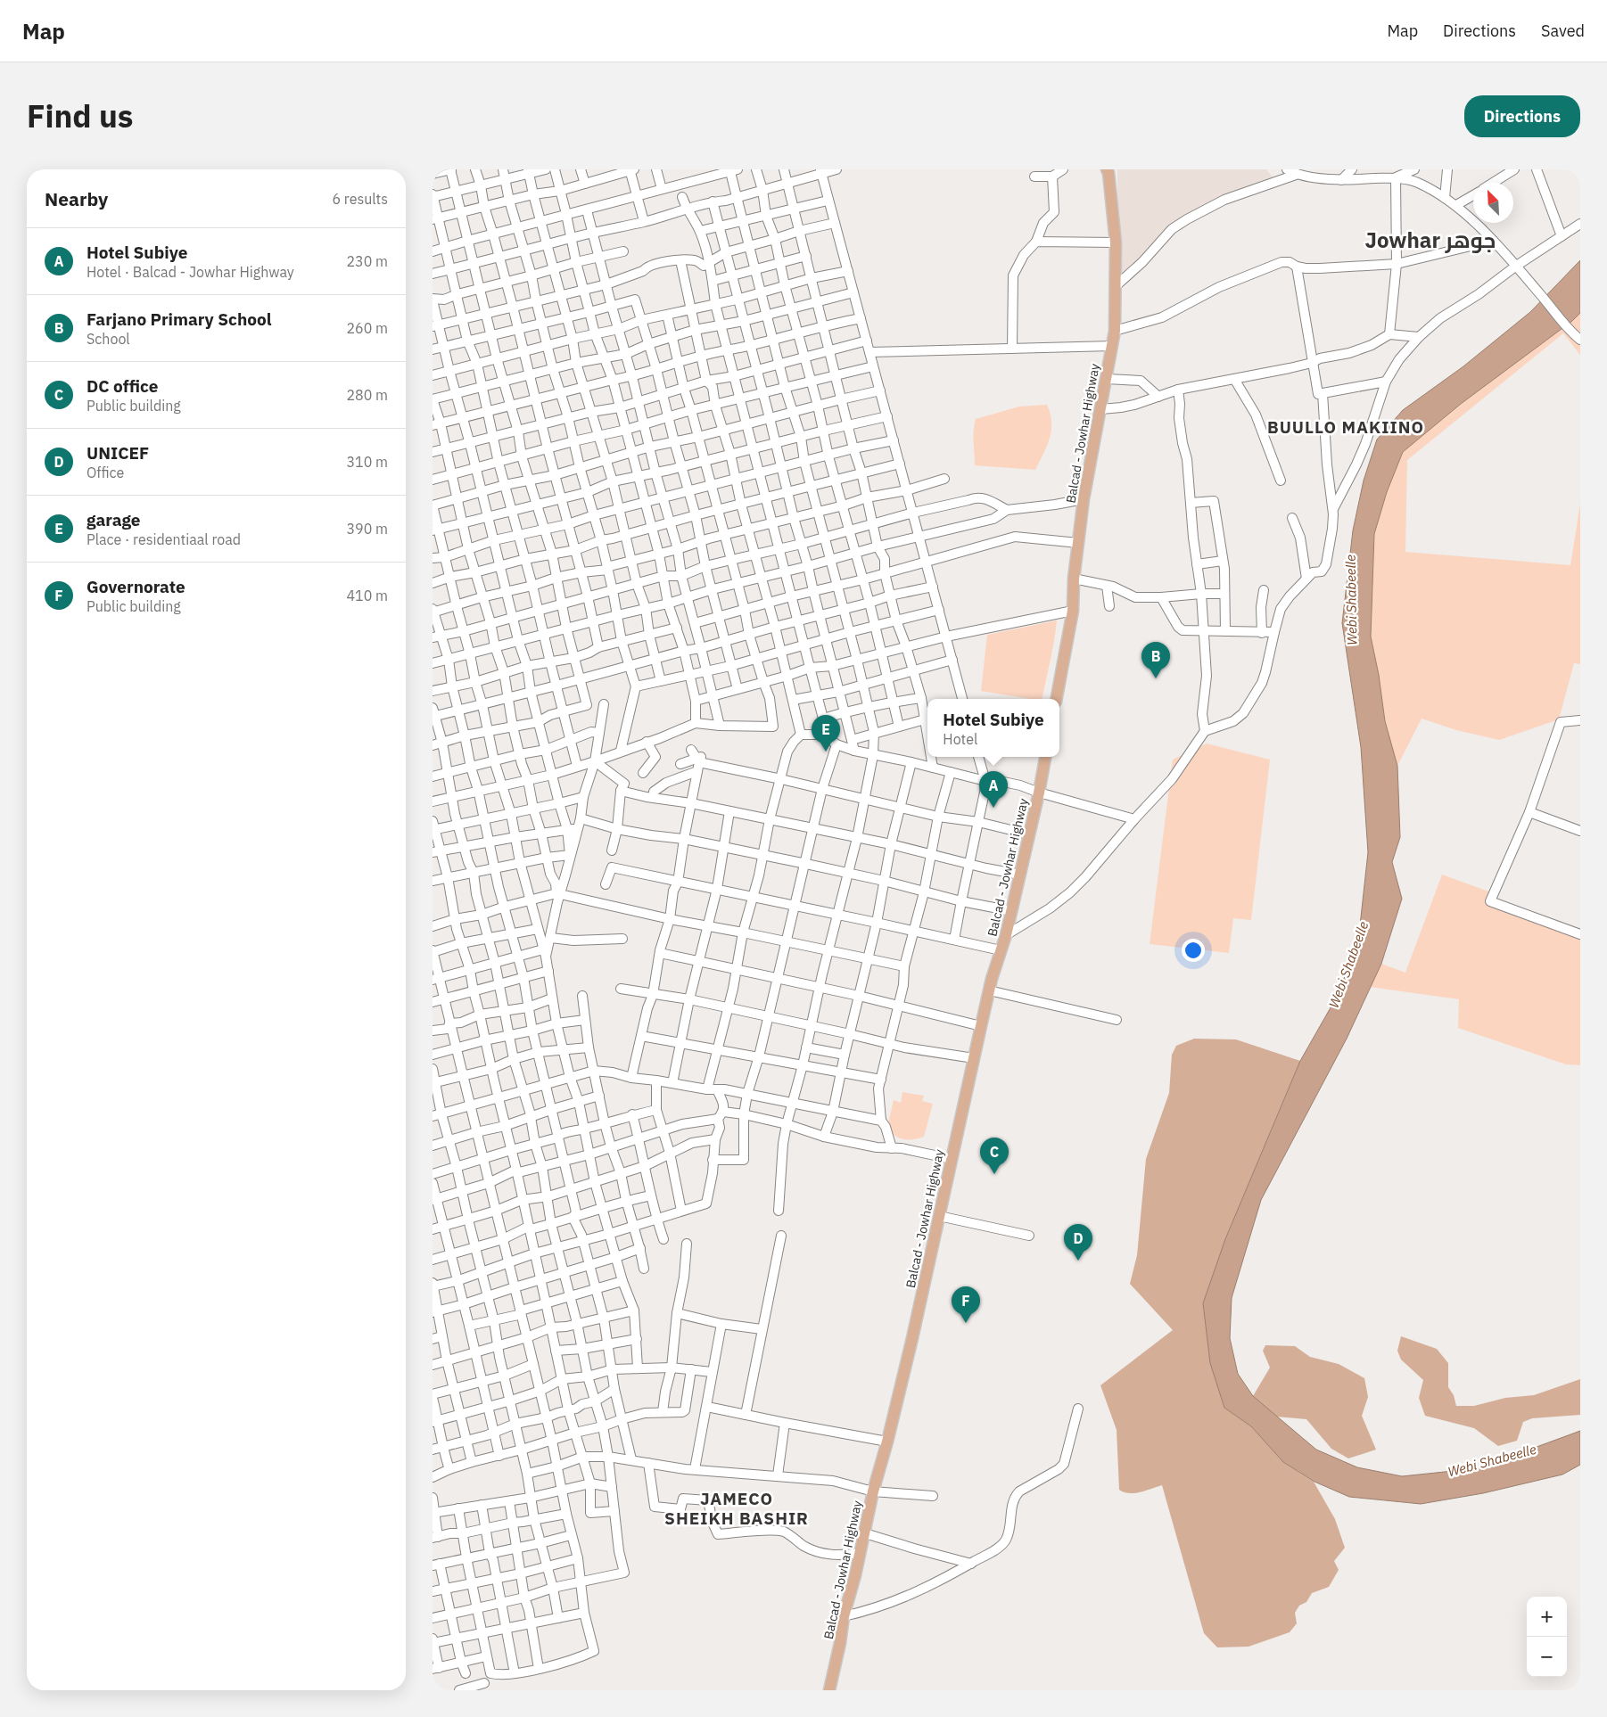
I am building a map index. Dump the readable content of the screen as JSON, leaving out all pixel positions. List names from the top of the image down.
{
  "streets": {
    "main road": ["Balcad - Jowhar Highway"]
  },
  "districts": ["Jowhar جوهر", "BUULLO MAKIINO", "JAMECO SHEIKH BASHIR"],
  "water": ["Webi Shabeelle"],
  "north": "top left",
  "page": {
    "header": "Map",
    "nav": ["Map", "Directions", "Saved"],
    "title": "Find us",
    "buttons": "Directions",
    "heading": ["Nearby", "6 results"],
    "list": [
      {
        "mark": "A",
        "name": "Hotel Subiye",
        "note": "Hotel · Balcad - Jowhar Highway",
        "value": "230 m"
      },
      {
        "mark": "B",
        "name": "Farjano Primary School",
        "note": "School",
        "value": "260 m"
      },
      {
        "mark": "C",
        "name": "DC office",
        "note": "Public building",
        "value": "280 m"
      },
      {
        "mark": "D",
        "name": "UNICEF",
        "note": "Office",
        "value": "310 m"
      },
      {
        "mark": "E",
        "name": "garage",
        "note": "Place · residentiaal road",
        "value": "390 m"
      },
      {
        "mark": "F",
        "name": "Governorate",
        "note": "Public building",
        "value": "410 m"
      }
    ],
    "pins": [
      "B",
      "E",
      "A",
      "C",
      "D",
      "F"
    ],
    "popup": ["Hotel Subiye", "Hotel"],
    "map_buttons": ["+", "−"]
  }
}
